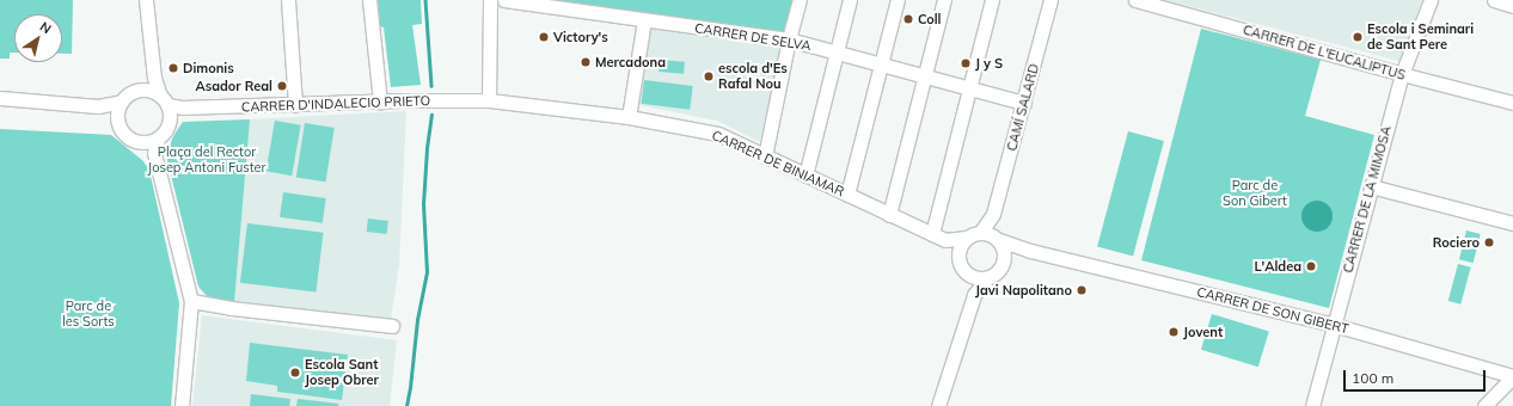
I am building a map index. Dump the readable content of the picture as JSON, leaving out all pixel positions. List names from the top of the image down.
{
  "streets": {
    "street": [
      "CARRER DE SELVA",
      "CARRER DE L'EUCALIPTUS",
      "CARRER D'INDALECIO PRIETO",
      "CAMÍ SALARD",
      "CARRER DE BINIAMAR",
      "CARRER DE LA MIMOSA",
      "CARRER DE SON GIBERT"
    ]
  },
  "crossings": [
    ["CARRER DE SELVA", "CAMÍ SALARD"],
    ["CARRER DE L'EUCALIPTUS", "CARRER DE LA MIMOSA"],
    ["CARRER D'INDALECIO PRIETO", "CARRER DE BINIAMAR"],
    ["CAMÍ SALARD", "CARRER DE BINIAMAR"],
    ["CAMÍ SALARD", "CARRER DE SON GIBERT"],
    ["CARRER DE BINIAMAR", "CARRER DE SON GIBERT"],
    ["CARRER DE LA MIMOSA", "CARRER DE SON GIBERT"]
  ],
  "parks": ["Plaça del Rector Josep Antoni Fuster", "Parc de Son Gibert", "Parc de les Sorts"],
  "places": [
    "Coll",
    "Victory's",
    "Escola i Seminari de Sant Pere",
    "Mercadona",
    "J y S",
    "Dimonis",
    "escola d'Es Rafal Nou",
    "Asador Real",
    "Rociero",
    "L'Aldea",
    "Javi Napolitano",
    "Jovent",
    "Escola Sant Josep Obrer"
  ],
  "scale_bar": "100 m",
  "north": "top right"
}
